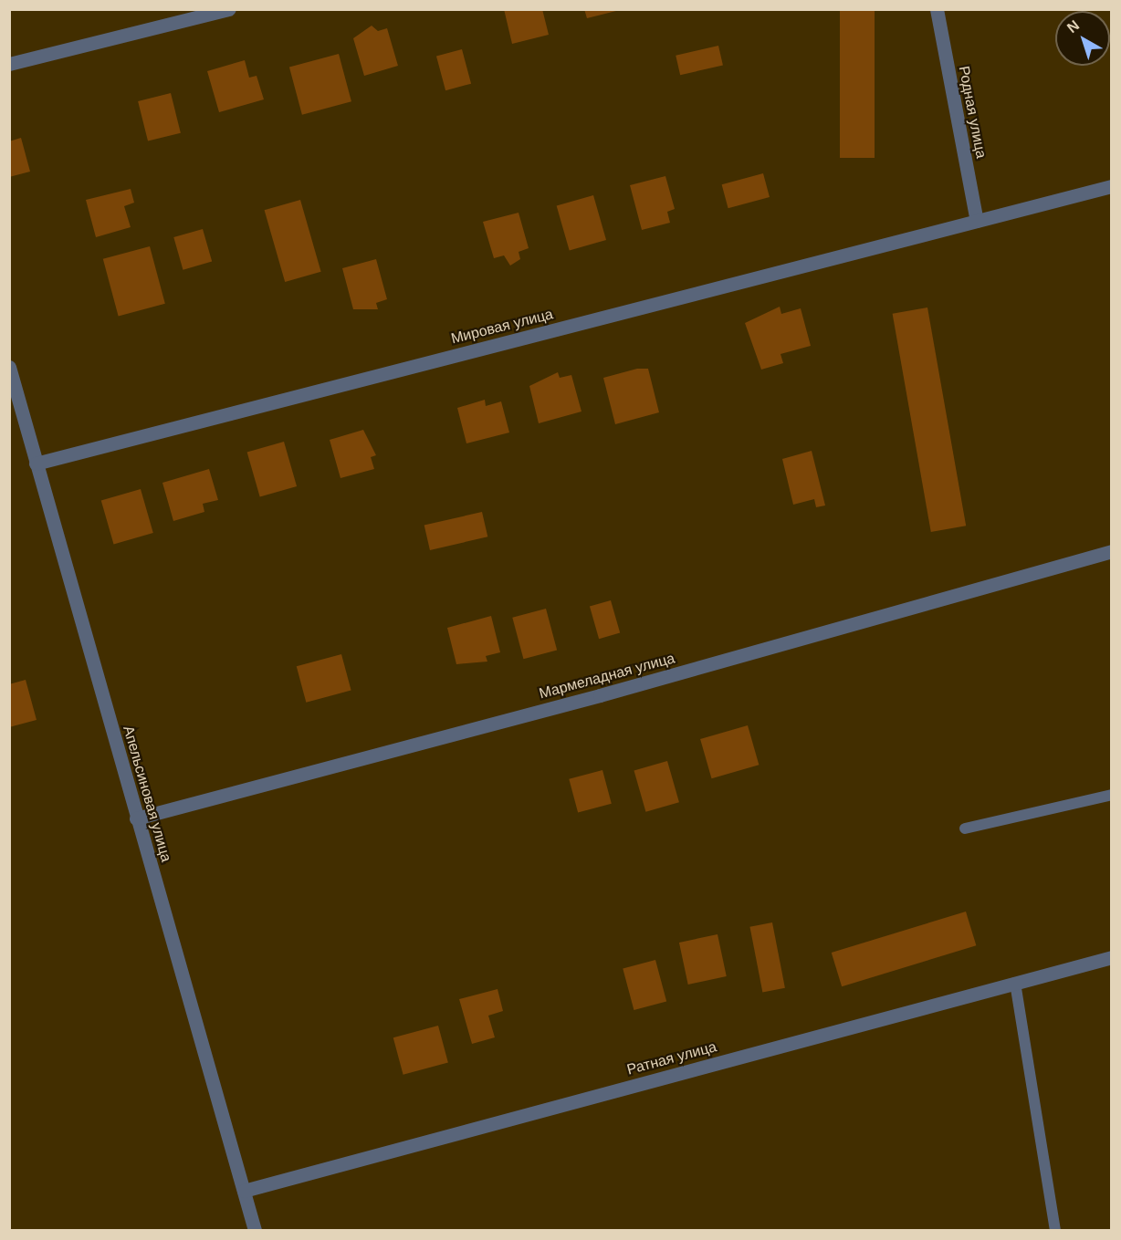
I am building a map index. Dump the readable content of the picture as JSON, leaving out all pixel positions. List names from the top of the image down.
{
  "streets": {
    "street": [
      "Родная улица",
      "Мировая улица",
      "Мармеладная улица",
      "Апельсиновая улица",
      "Ратная улица"
    ]
  },
  "crossings": [
    ["Родная улица", "Мировая улица"],
    ["Мировая улица", "Апельсиновая улица"],
    ["Мармеладная улица", "Апельсиновая улица"],
    ["Апельсиновая улица", "Ратная улица"]
  ],
  "north": "top left"
}
